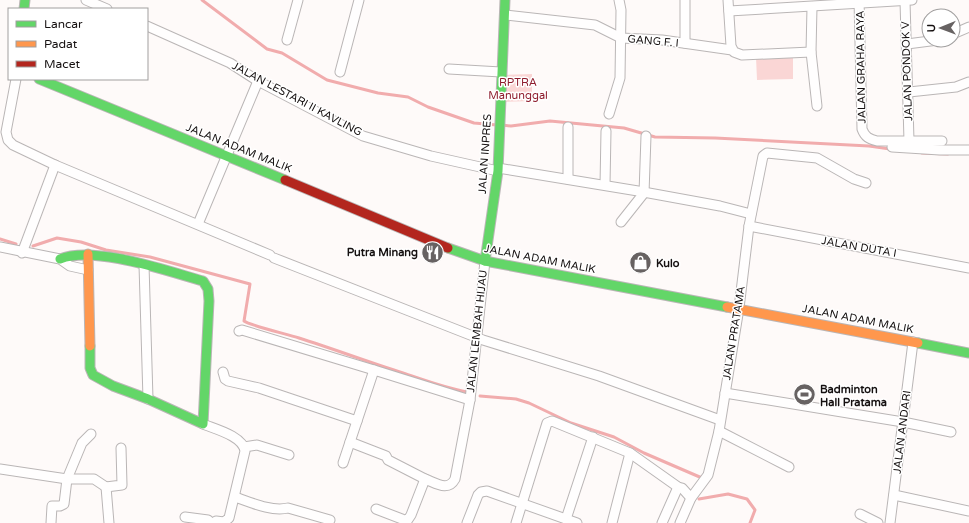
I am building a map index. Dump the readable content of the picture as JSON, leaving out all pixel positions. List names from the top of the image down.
{
  "streets": {
    "street": [
      "GANG F. I",
      "JALAN GRAHA RAYA",
      "JALAN PONDOK V",
      "JALAN LESTARI II KAVLING",
      "JALAN ADAM MALIK",
      "JALAN INPRES",
      "JALAN DUTA I",
      "JALAN LEMBAH HIJAU",
      "JALAN PRATAMA",
      "JALAN ANDARI"
    ]
  },
  "crossings": [
    ["GANG F. I", "JALAN INPRES"],
    ["JALAN GRAHA RAYA", "JALAN PONDOK V"],
    ["JALAN LESTARI II KAVLING", "JALAN INPRES"],
    ["JALAN LESTARI II KAVLING", "JALAN PRATAMA"],
    ["JALAN ADAM MALIK", "JALAN INPRES"],
    ["JALAN ADAM MALIK", "JALAN LEMBAH HIJAU"],
    ["JALAN ADAM MALIK", "JALAN PRATAMA"],
    ["JALAN ADAM MALIK", "JALAN ANDARI"],
    ["JALAN INPRES", "JALAN LEMBAH HIJAU"],
    ["JALAN DUTA I", "JALAN PRATAMA"]
  ],
  "parks": ["RPTRA Manunggal"],
  "places": {
    "restaurant": ["Putra Minang"],
    "shop": ["Kulo"],
    "sports": ["Badminton Hall Pratama"]
  },
  "legend": ["Lancar", "Padat", "Macet"],
  "north": "left"
}
